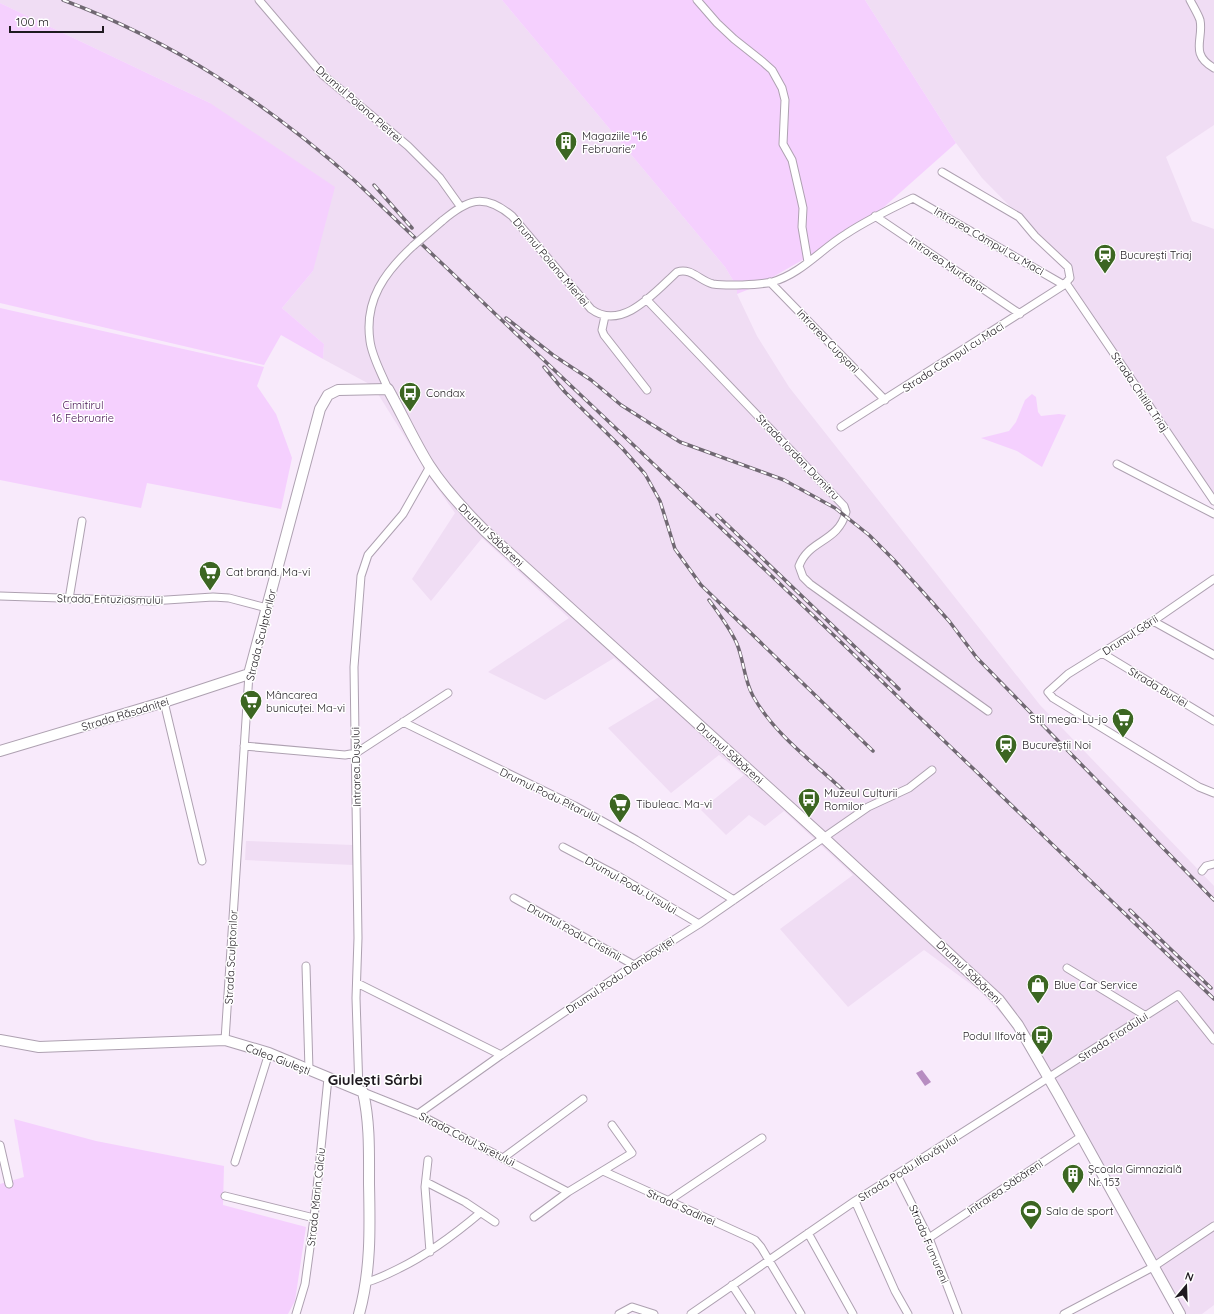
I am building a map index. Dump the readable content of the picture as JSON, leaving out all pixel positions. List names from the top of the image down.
{
  "streets": {
    "main road": [
      "Drumul Săbăreni",
      "Strada Sculptorilor",
      "Strada Răsadniței",
      "Calea Giulești"
    ],
    "street": [
      "Drumul Poiana Pietrei",
      "Intrarea Câmpul cu Maci",
      "Drumul Poiana Mierlei",
      "Intrarea Murfatlar",
      "Intrarea Cupșani",
      "Strada Câmpul cu Maci",
      "Strada Chitila Triaj",
      "Strada Iordan Dumitru",
      "Strada Entuziasmului",
      "Drumul Gării",
      "Strada Buclei",
      "Intrarea Dușului",
      "Drumul Podu Pitarului",
      "Drumul Podu Ursului",
      "Drumul Podu Cristinii",
      "Drumul Podu Dâmboviței",
      "Strada Fiordului",
      "Strada Cotul Siretului",
      "Strada Podu Ilfovățului",
      "Intrarea Săbăreni",
      "Strada Marin Calciu",
      "Strada Sadinei",
      "Strada Fumureni"
    ]
  },
  "crossings": [
    ["Drumul Poiana Pietrei", "Drumul Poiana Mierlei"],
    ["Drumul Poiana Pietrei", "Drumul Săbăreni"],
    ["Intrarea Câmpul cu Maci", "Intrarea Murfatlar"],
    ["Intrarea Câmpul cu Maci", "Strada Câmpul cu Maci"],
    ["Intrarea Câmpul cu Maci", "Strada Chitila Triaj"],
    ["Drumul Poiana Mierlei", "Drumul Săbăreni"],
    ["Intrarea Murfatlar", "Strada Câmpul cu Maci"],
    ["Intrarea Cupșani", "Strada Câmpul cu Maci"],
    ["Strada Câmpul cu Maci", "Strada Chitila Triaj"],
    ["Drumul Săbăreni", "Strada Sculptorilor"],
    ["Drumul Săbăreni", "Intrarea Dușului"],
    ["Drumul Săbăreni", "Drumul Podu Dâmboviței"],
    ["Drumul Săbăreni", "Strada Fiordului"],
    ["Drumul Săbăreni", "Strada Podu Ilfovățului"],
    ["Drumul Săbăreni", "Intrarea Săbăreni"],
    ["Strada Entuziasmului", "Strada Sculptorilor"],
    ["Strada Sculptorilor", "Strada Răsadniței"],
    ["Strada Sculptorilor", "Calea Giulești"],
    ["Drumul Gării", "Strada Buclei"],
    ["Intrarea Dușului", "Calea Giulești"],
    ["Intrarea Dușului", "Strada Cotul Siretului"],
    ["Drumul Podu Pitarului", "Drumul Podu Dâmboviței"],
    ["Drumul Podu Ursului", "Drumul Podu Dâmboviței"],
    ["Drumul Podu Cristinii", "Drumul Podu Dâmboviței"],
    ["Drumul Podu Dâmboviței", "Strada Cotul Siretului"],
    ["Strada Fiordului", "Strada Podu Ilfovățului"],
    ["Calea Giulești", "Strada Cotul Siretului"],
    ["Calea Giulești", "Strada Marin Calciu"],
    ["Strada Podu Ilfovățului", "Strada Sadinei"],
    ["Strada Podu Ilfovățului", "Strada Fumureni"],
    ["Intrarea Săbăreni", "Strada Fumureni"]
  ],
  "districts": ["Giuleşti Sârbi"],
  "parks": ["Cimitirul 16 Februarie"],
  "places": {
    "building": ["Magaziile \"16 Februarie\"", "Școala Gimnazială Nr. 153"],
    "station": ["București Triaj", "Bucureștii Noi"],
    "bus stop": ["Condax", "Muzeul Culturii Romilor", "Podul Ilfovăț"],
    "supermarket": [
      "Cat brand. Ma-vi",
      "Mâncarea bunicuței. Ma-vi",
      "Stil mega. Lu-jo",
      "Tibuleac. Ma-vi"
    ],
    "shop": ["Blue Car Service"],
    "sports": ["Sala de sport"]
  },
  "scale_bar": "100 m",
  "north": "top"
}
